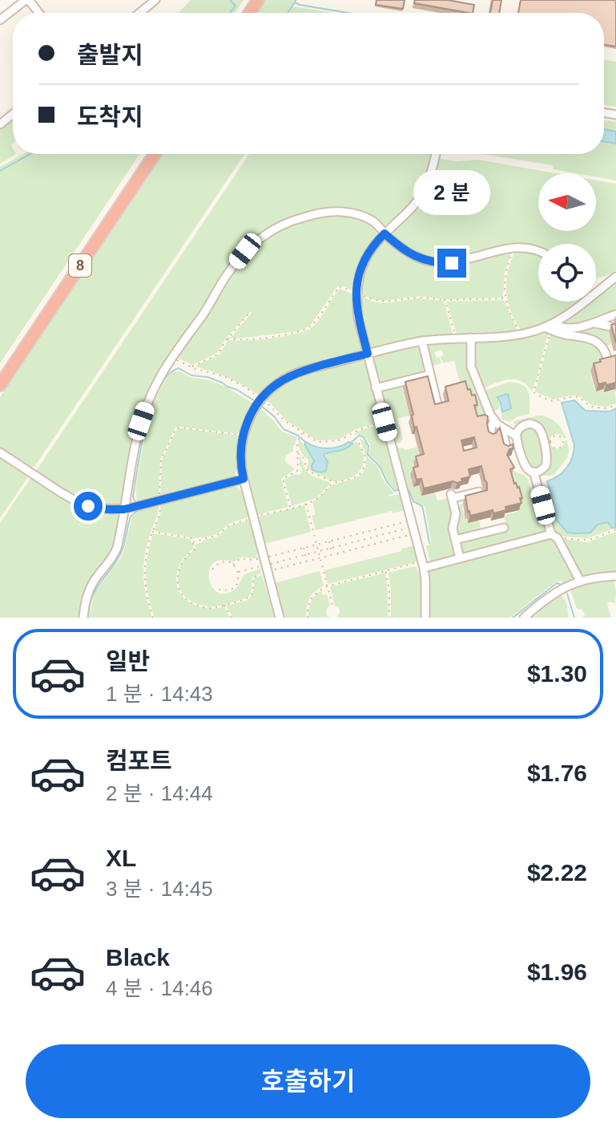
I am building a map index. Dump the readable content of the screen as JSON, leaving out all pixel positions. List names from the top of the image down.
{
  "streets": {
    "highway": ["8"]
  },
  "north": "left",
  "page": {
    "banner": ["출발지", "도착지"],
    "bubble": "2 분",
    "list": [
      {
        "name": "일반",
        "note": "1 분 · 14:43",
        "value": "$1.30"
      },
      {
        "name": "컴포트",
        "note": "2 분 · 14:44",
        "value": "$1.76"
      },
      {
        "name": "XL",
        "note": "3 분 · 14:45",
        "value": "$2.22"
      },
      {
        "name": "Black",
        "note": "4 분 · 14:46",
        "value": "$1.96"
      }
    ],
    "buttons": "호출하기"
  }
}
